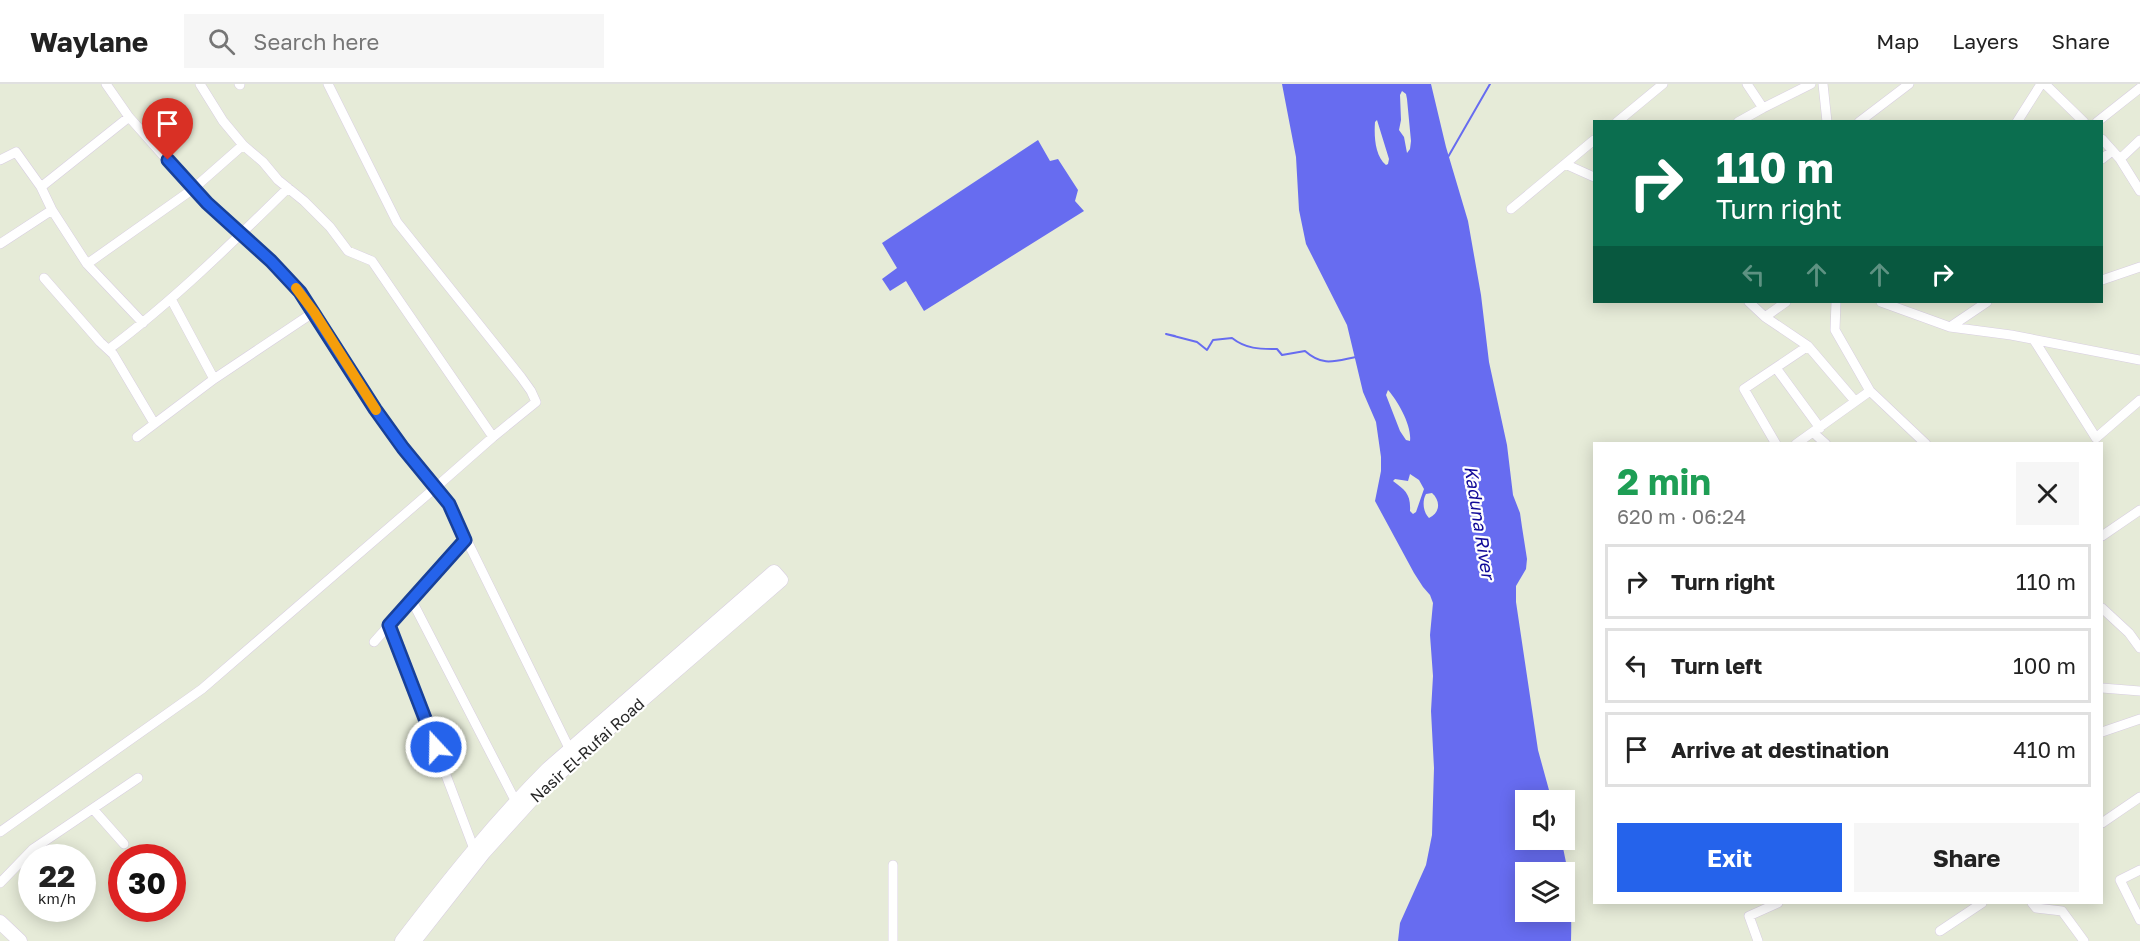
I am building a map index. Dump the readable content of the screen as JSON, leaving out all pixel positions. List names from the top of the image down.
{
  "streets": {
    "main road": ["Nasir El-Rufai Road"]
  },
  "water": ["Kaduna River"],
  "page": {
    "header": "Waylane",
    "search": "Search here",
    "nav": ["Map", "Layers", "Share"],
    "turn": ["110 m", "Turn right"],
    "heading": ["2 min", "620 m · 06:24"],
    "list": [
      {
        "name": "Turn right",
        "value": "110 m"
      },
      {
        "name": "Turn left",
        "value": "100 m"
      },
      {
        "name": "Arrive at destination",
        "value": "410 m"
      }
    ],
    "buttons": ["Exit", "Share"],
    "speed": "22 km/h",
    "limit": "30"
  }
}
